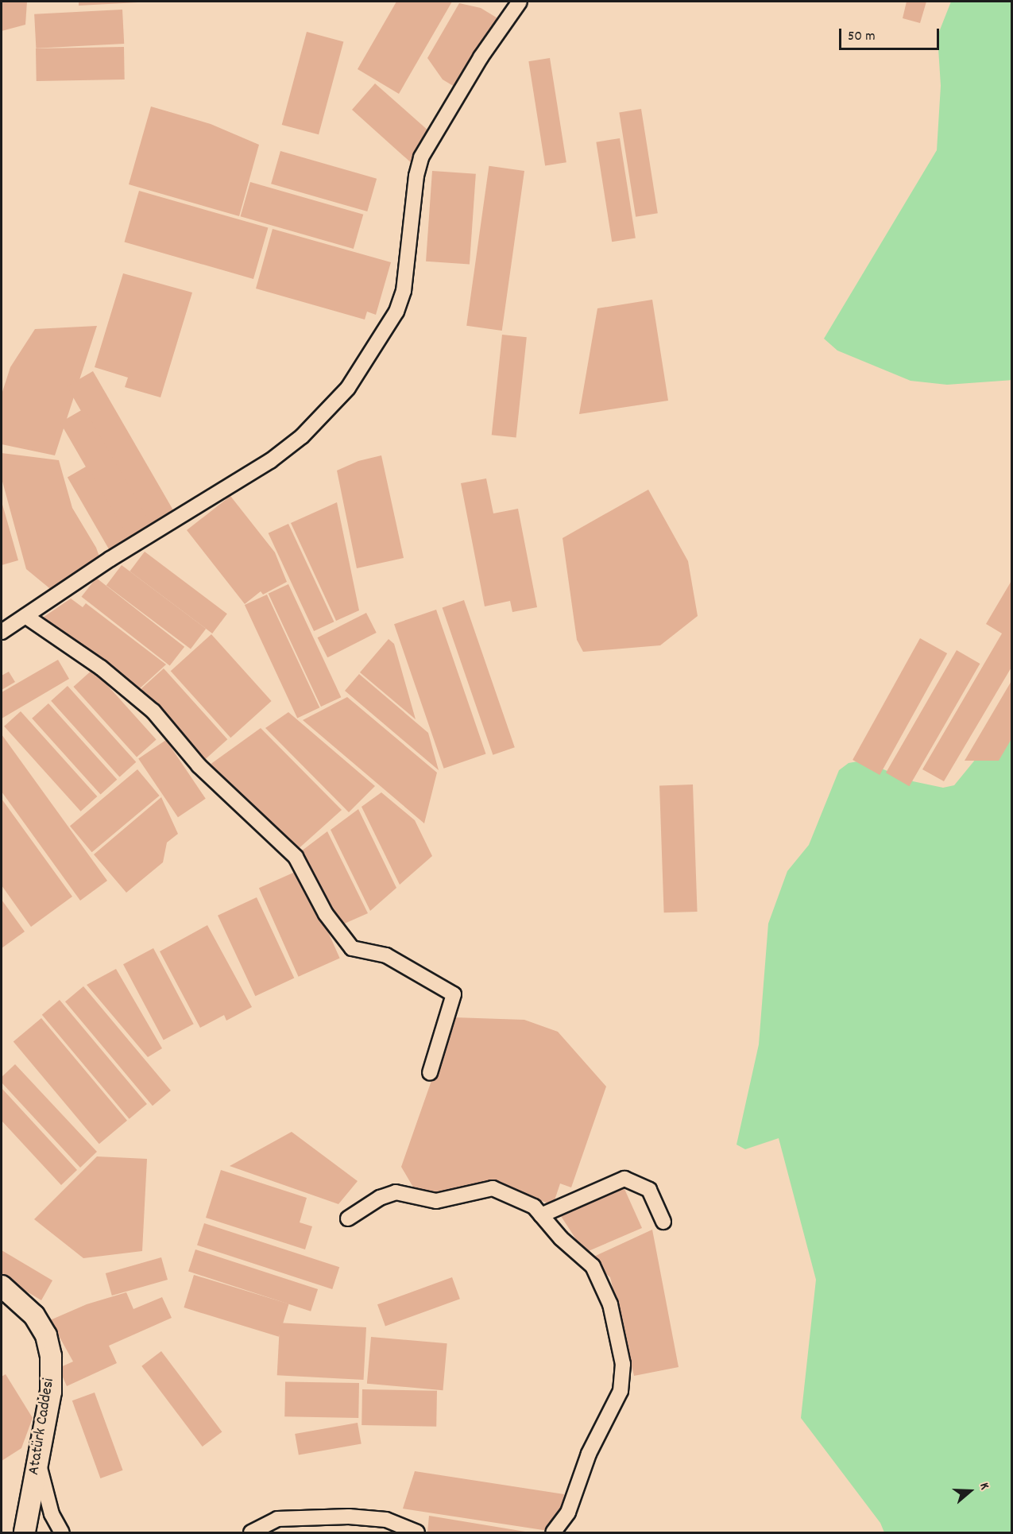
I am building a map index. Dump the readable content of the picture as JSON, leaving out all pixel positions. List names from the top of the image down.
{
  "streets": {
    "street": ["Atatürk Caddesi"]
  },
  "scale_bar": "50 m",
  "north": "right"
}
